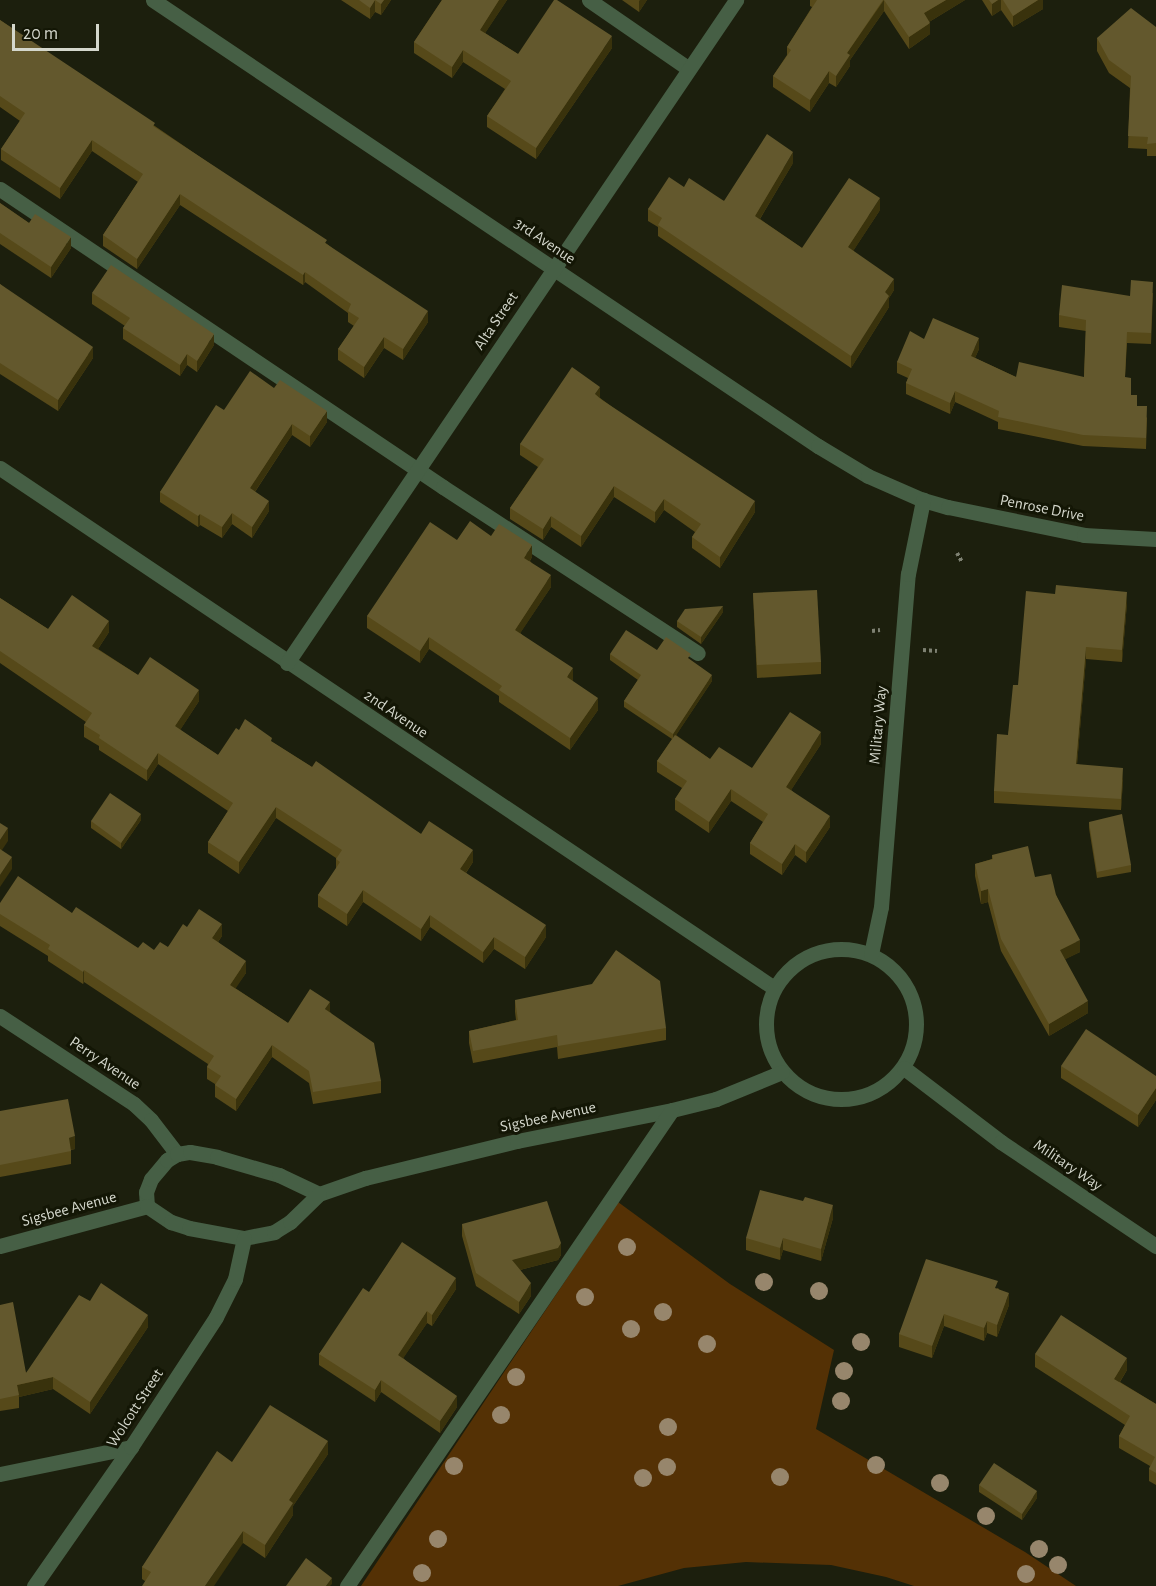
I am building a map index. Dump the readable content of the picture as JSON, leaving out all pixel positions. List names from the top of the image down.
{
  "streets": {
    "street": [
      "3rd Avenue",
      "Alta Street",
      "Penrose Drive",
      "2nd Avenue",
      "Military Way",
      "Perry Avenue",
      "Sigsbee Avenue",
      "Wolcott Street"
    ]
  },
  "crossings": [
    ["3rd Avenue", "Alta Street"],
    ["3rd Avenue", "Penrose Drive"],
    ["3rd Avenue", "Military Way"],
    ["Alta Street", "2nd Avenue"],
    ["Penrose Drive", "Military Way"],
    ["2nd Avenue", "Military Way"],
    ["2nd Avenue", "Sigsbee Avenue"],
    ["Military Way", "Sigsbee Avenue"],
    ["Sigsbee Avenue", "Wolcott Street"]
  ],
  "scale_bar": "20 m"
}
